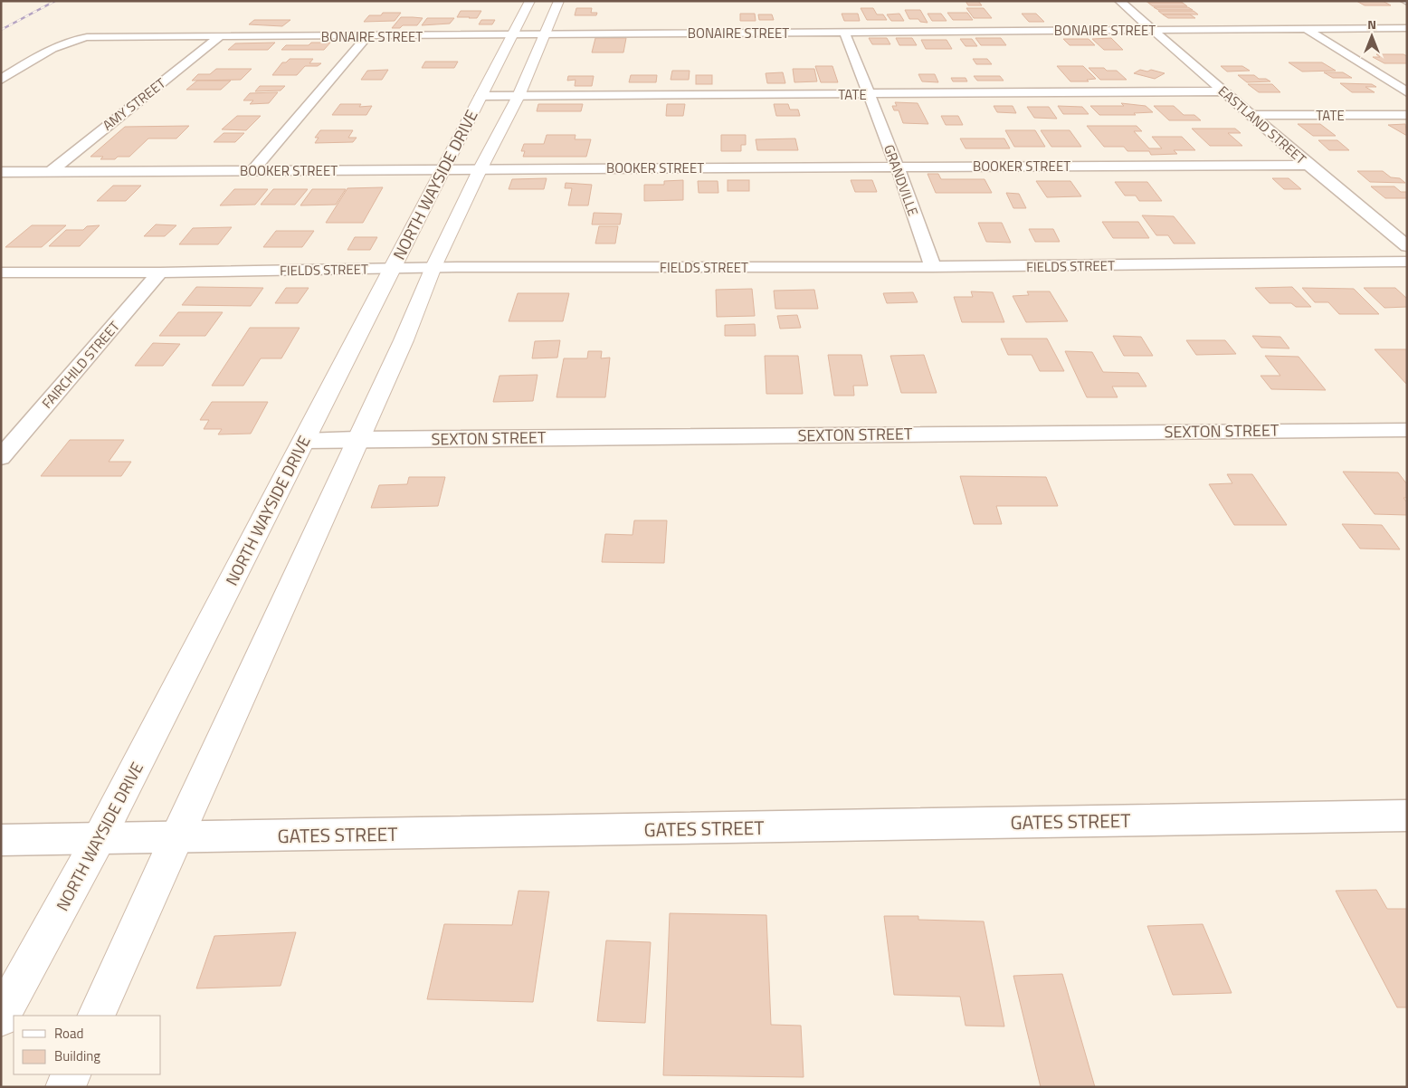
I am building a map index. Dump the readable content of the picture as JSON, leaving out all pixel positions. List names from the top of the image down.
{
  "streets": {
    "main road": ["NORTH WAYSIDE DRIVE"],
    "street": [
      "BONAIRE STREET",
      "TATE",
      "AMY STREET",
      "EASTLAND STREET",
      "BOOKER STREET",
      "GRANDVILLE",
      "FIELDS STREET",
      "FAIRCHILD STREET",
      "SEXTON STREET",
      "GATES STREET"
    ]
  },
  "crossings": [
    ["BONAIRE STREET", "AMY STREET"],
    ["BONAIRE STREET", "EASTLAND STREET"],
    ["BONAIRE STREET", "GRANDVILLE"],
    ["BONAIRE STREET", "NORTH WAYSIDE DRIVE"],
    ["TATE", "EASTLAND STREET"],
    ["TATE", "GRANDVILLE"],
    ["TATE", "NORTH WAYSIDE DRIVE"],
    ["AMY STREET", "BOOKER STREET"],
    ["EASTLAND STREET", "BOOKER STREET"],
    ["BOOKER STREET", "GRANDVILLE"],
    ["BOOKER STREET", "NORTH WAYSIDE DRIVE"],
    ["GRANDVILLE", "FIELDS STREET"],
    ["NORTH WAYSIDE DRIVE", "FIELDS STREET"],
    ["NORTH WAYSIDE DRIVE", "SEXTON STREET"],
    ["NORTH WAYSIDE DRIVE", "GATES STREET"],
    ["FIELDS STREET", "FAIRCHILD STREET"]
  ],
  "legend": ["Road", "Building"],
  "north": "top"
}
